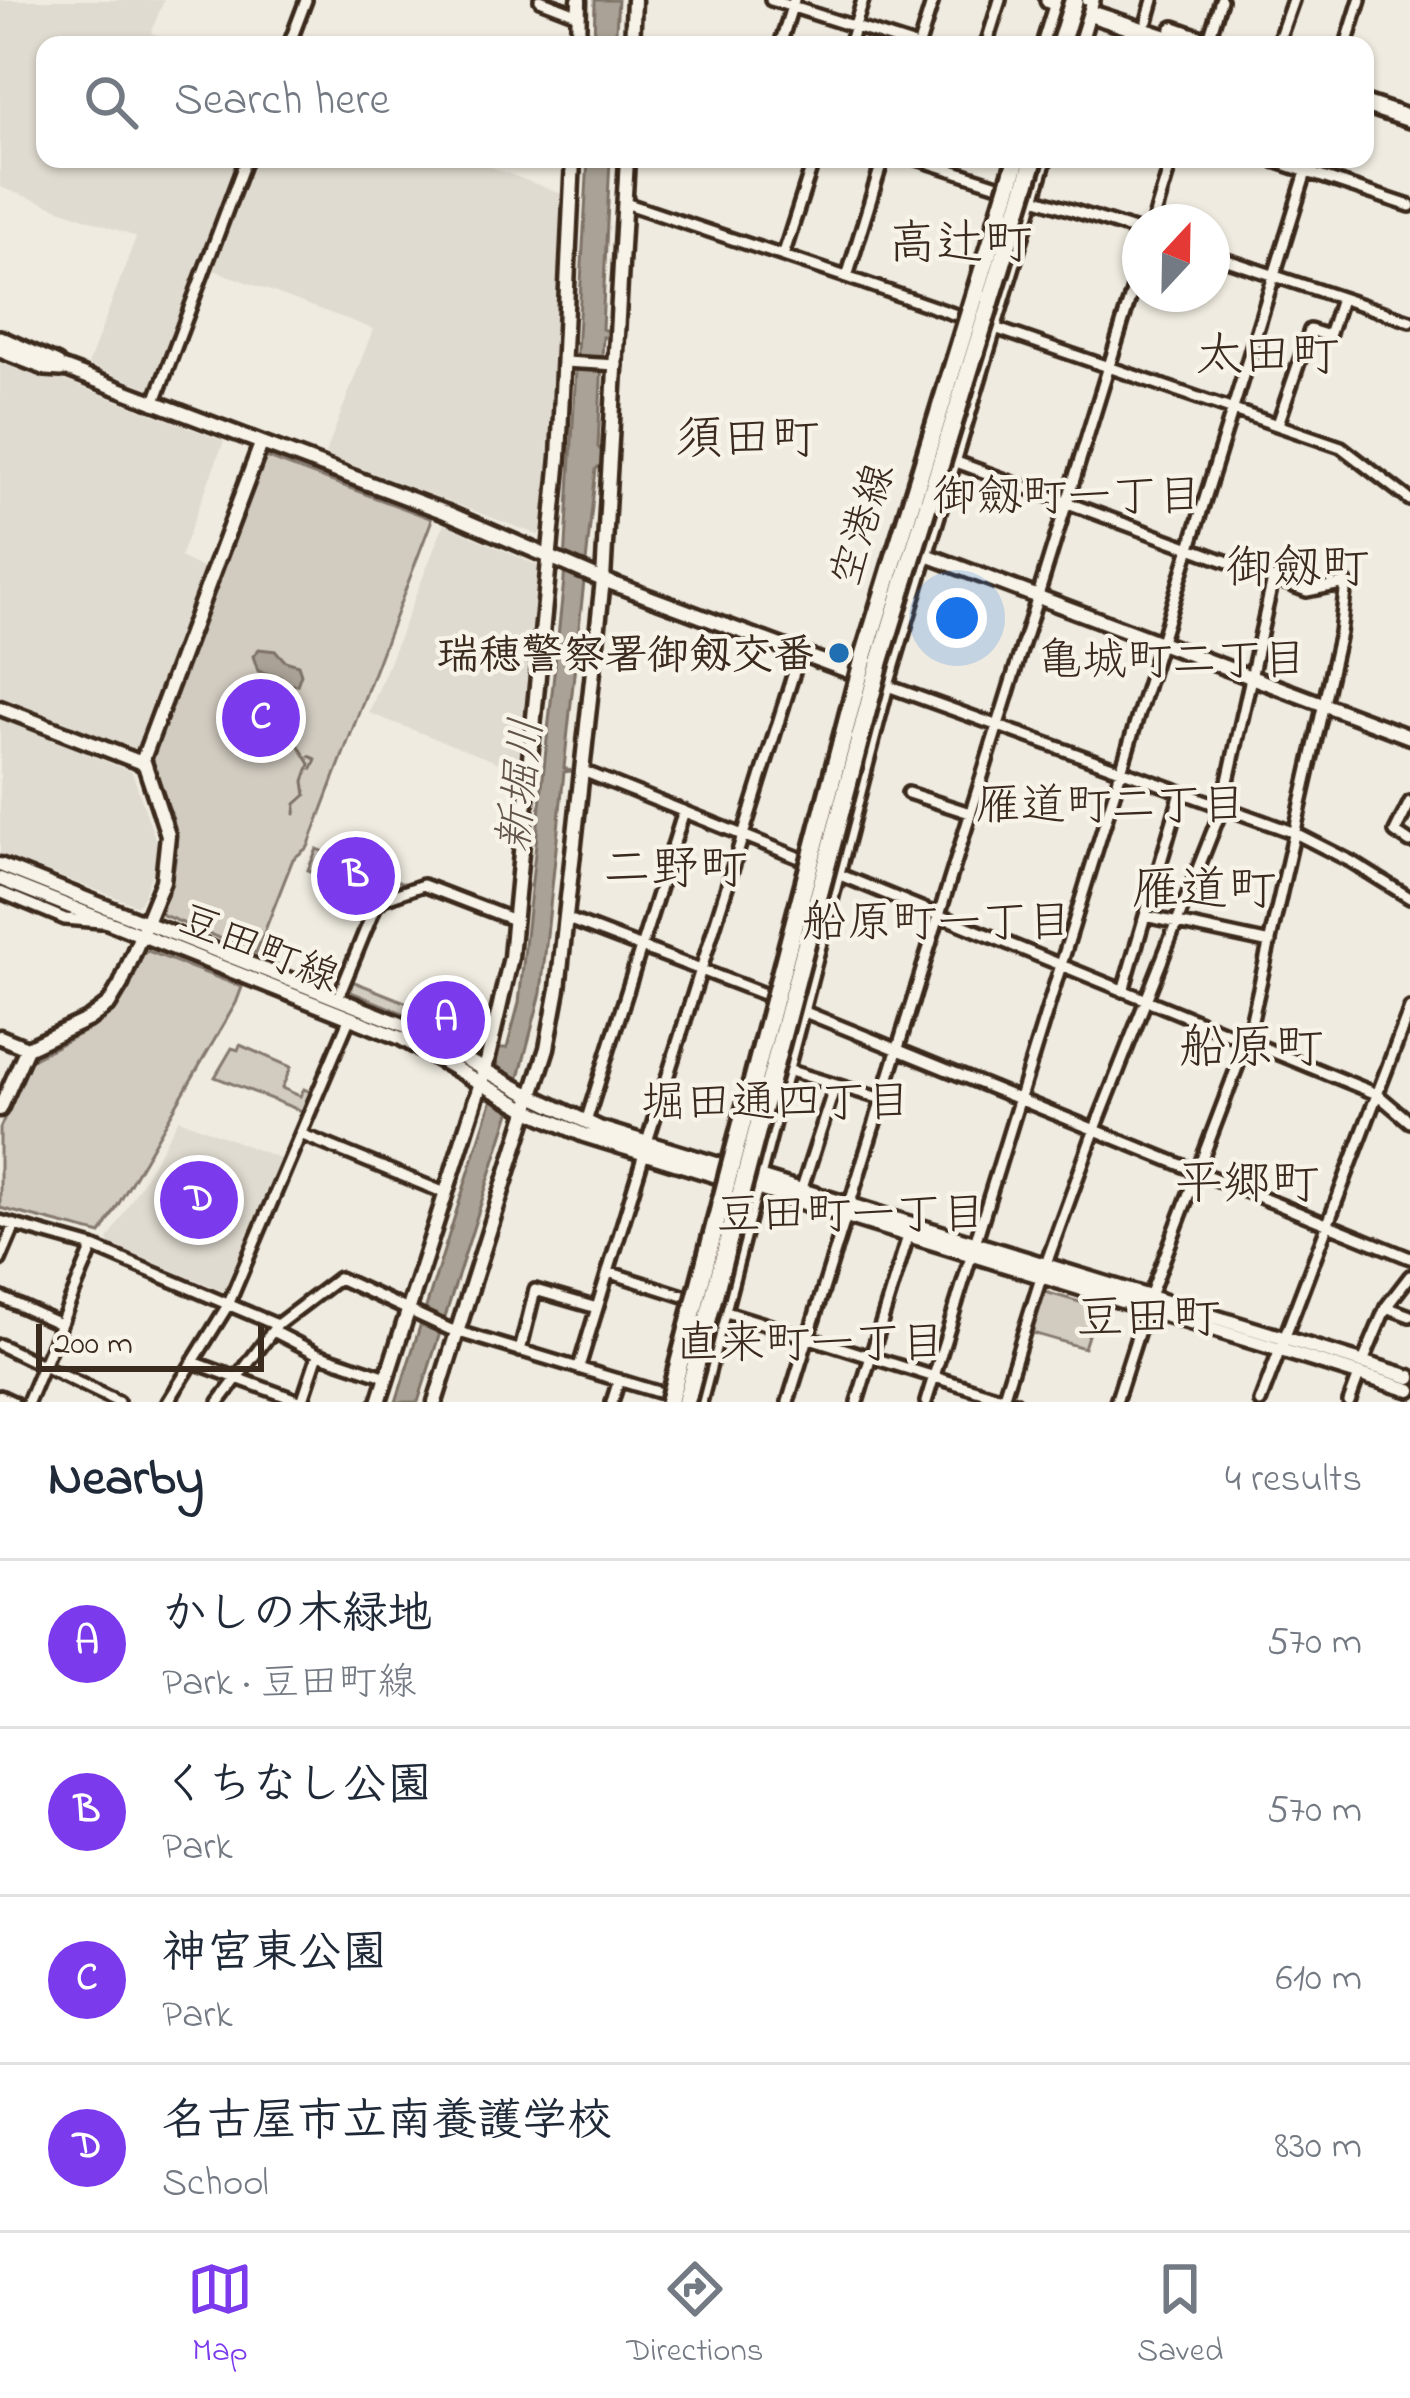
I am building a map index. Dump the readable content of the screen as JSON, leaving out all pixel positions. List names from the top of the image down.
{
  "streets": {
    "main road": ["空港線"],
    "street": ["豆田町線"]
  },
  "districts": [
    "高辻町",
    "太田町",
    "須田町",
    "御劔町一丁目",
    "御劔町",
    "亀城町二丁目",
    "雁道町二丁目",
    "二野町",
    "雁道町",
    "船原町一丁目",
    "船原町",
    "堀田通四丁目",
    "平郷町",
    "豆田町一丁目",
    "豆田町",
    "直来町一丁目"
  ],
  "water": ["新堀川"],
  "places": ["瑞穂警察署御剱交番"],
  "scale_bar": "200 m",
  "north": "top",
  "page": {
    "search": "Search here",
    "pins": [
      "C",
      "B",
      "A",
      "D"
    ],
    "scale": "200 m",
    "heading": ["Nearby", "4 results"],
    "list": [
      {
        "mark": "A",
        "name": "かしの木緑地",
        "note": "Park · 豆田町線",
        "value": "570 m"
      },
      {
        "mark": "B",
        "name": "くちなし公園",
        "note": "Park",
        "value": "570 m"
      },
      {
        "mark": "C",
        "name": "神宮東公園",
        "note": "Park",
        "value": "610 m"
      },
      {
        "mark": "D",
        "name": "名古屋市立南養護学校",
        "note": "School",
        "value": "830 m"
      }
    ],
    "nav": ["Map", "Directions", "Saved"]
  }
}
